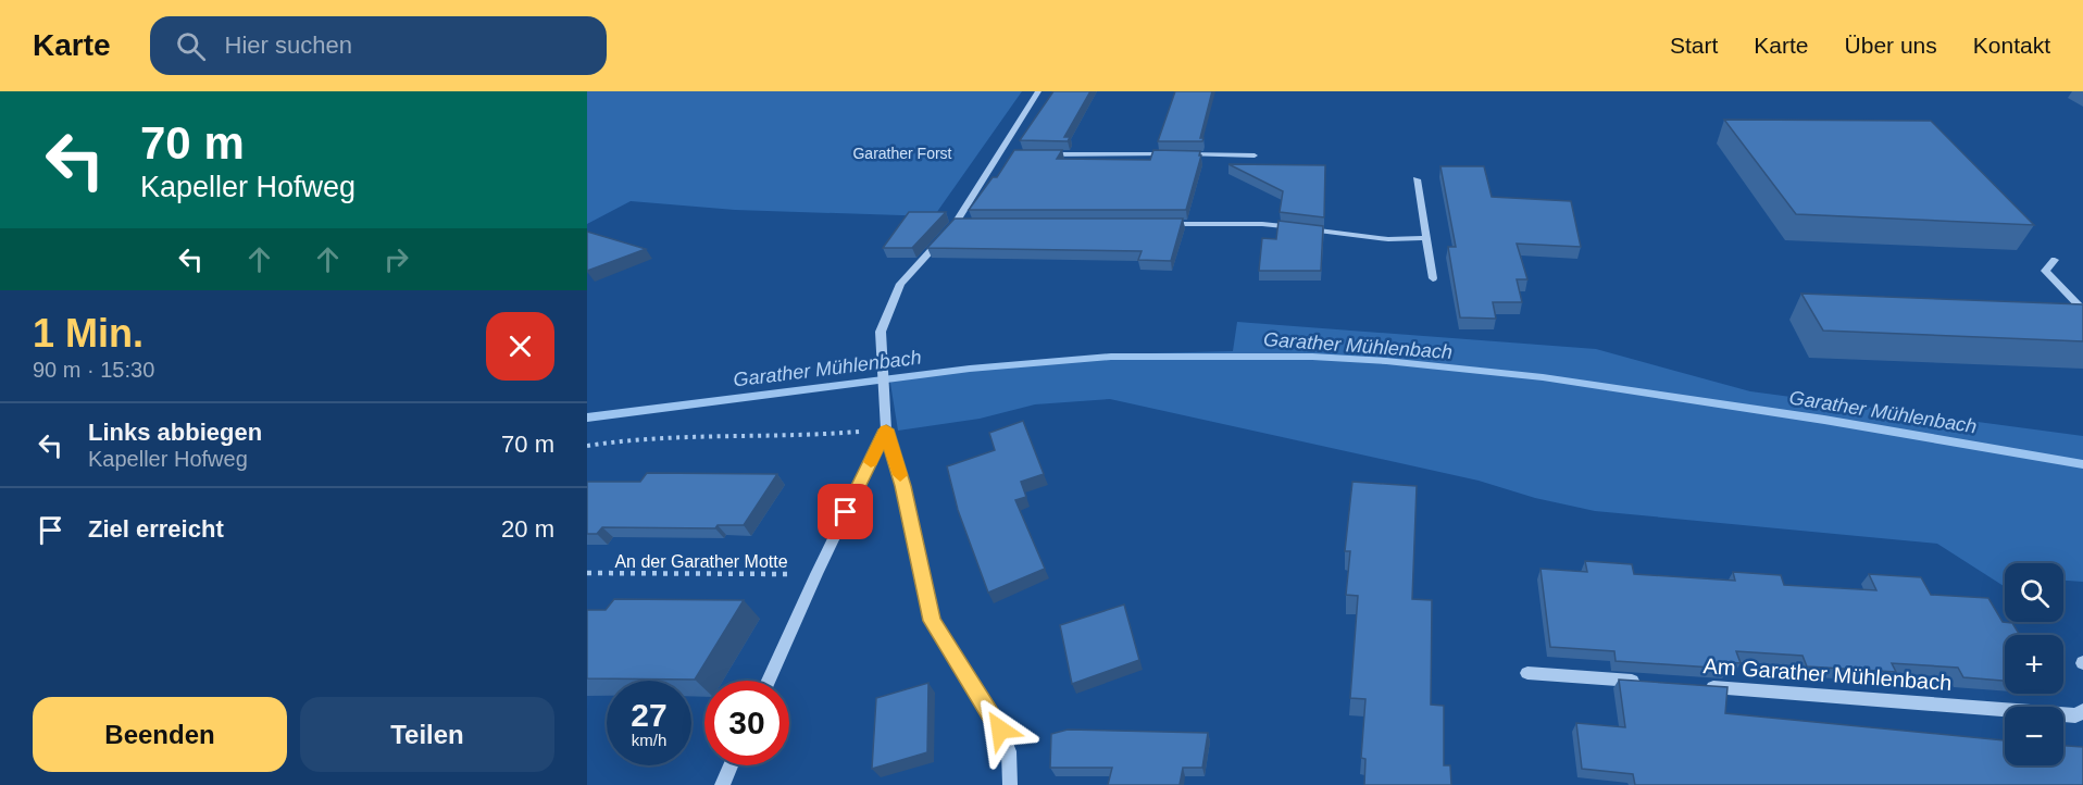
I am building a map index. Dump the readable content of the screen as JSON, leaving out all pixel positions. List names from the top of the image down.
{
  "streets": {
    "street": ["Am Garather Mühlenbach"],
    "path": ["An der Garather Motte"]
  },
  "water": ["Garather Mühlenbach"],
  "parks": ["Garather Forst"],
  "page": {
    "header": "Karte",
    "search": "Hier suchen",
    "nav": [
      "Start",
      "Karte",
      "Über uns",
      "Kontakt"
    ],
    "turn": ["70 m", "Kapeller Hofweg"],
    "heading": ["1 Min.", "90 m · 15:30"],
    "list": [
      {
        "name": "Links abbiegen",
        "note": "Kapeller Hofweg",
        "value": "70 m"
      },
      {
        "name": "Ziel erreicht",
        "value": "20 m"
      }
    ],
    "map_buttons": ["+", "−"],
    "speed": "27 km/h",
    "limit": "30",
    "buttons": ["Beenden", "Teilen"]
  }
}
